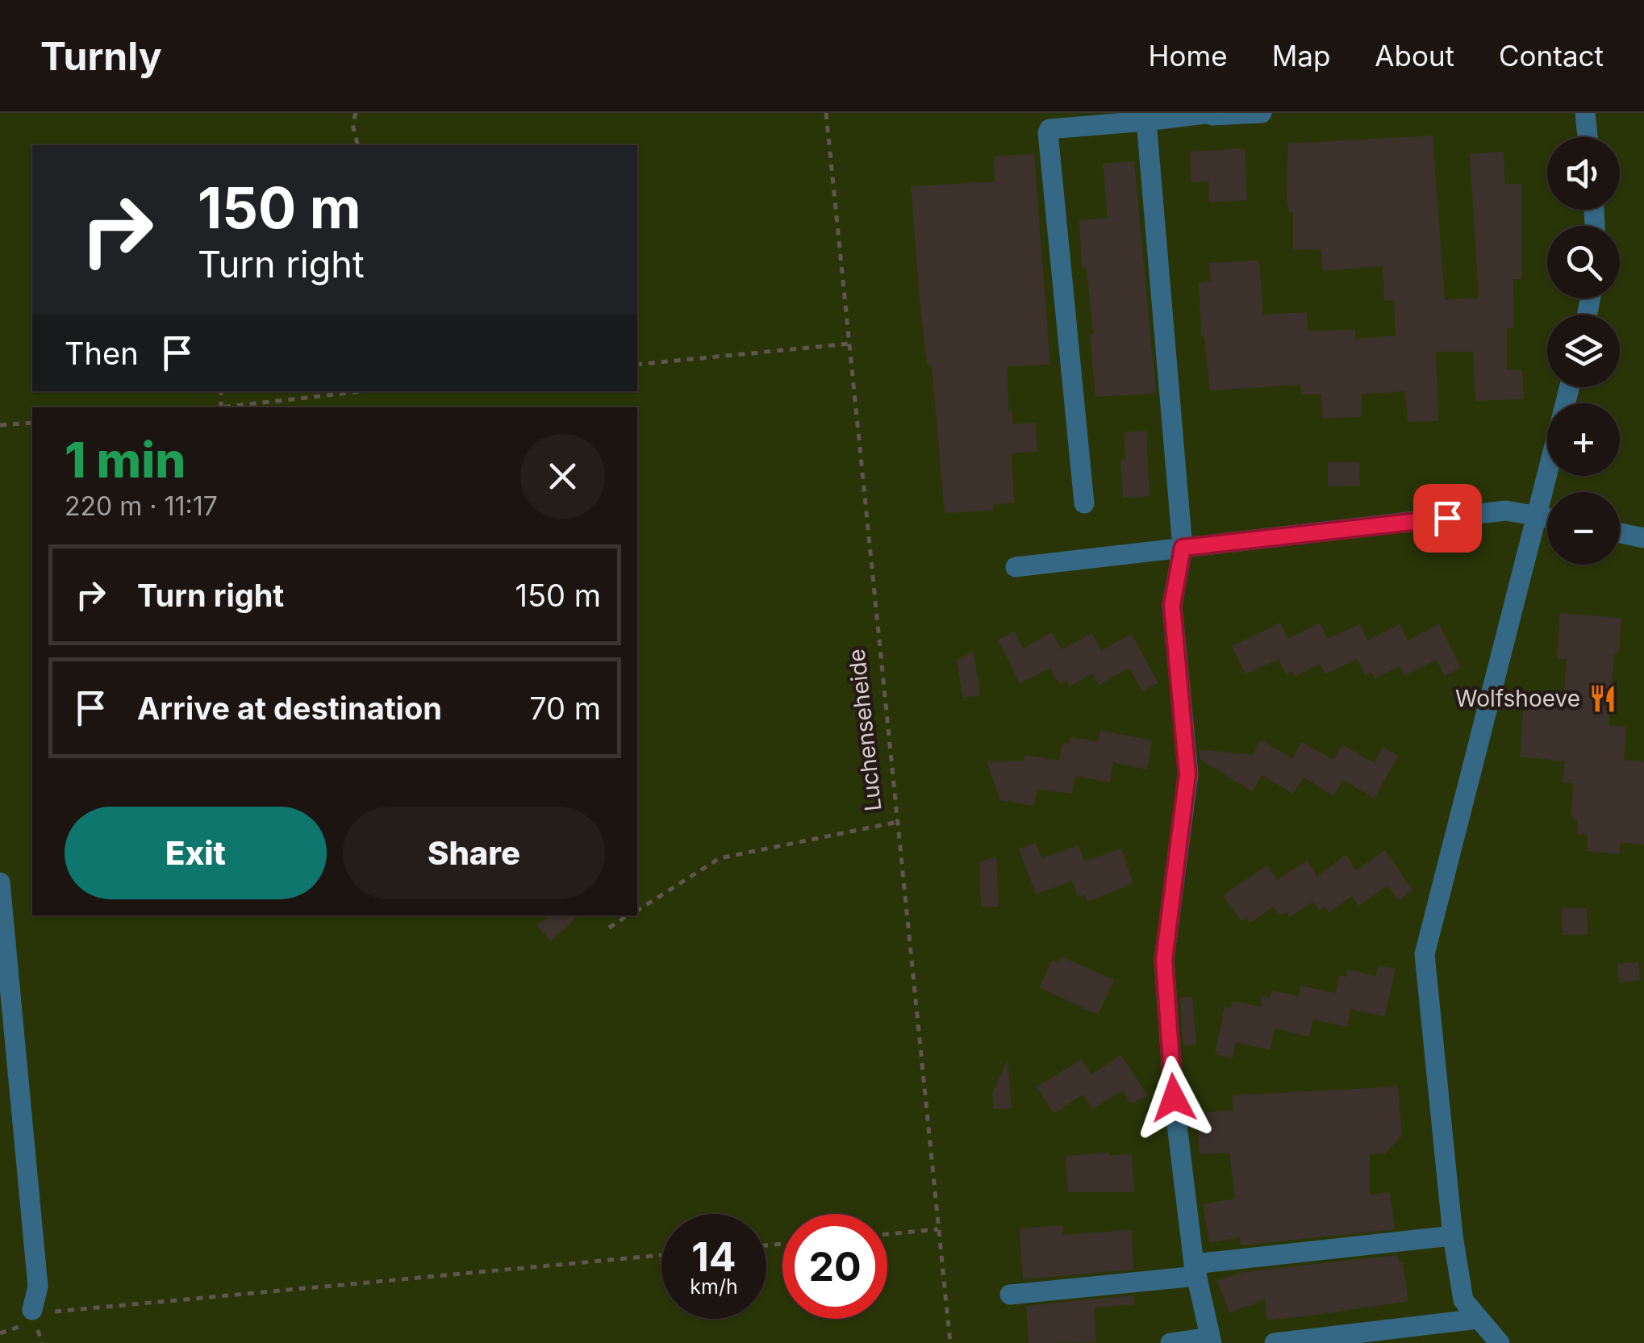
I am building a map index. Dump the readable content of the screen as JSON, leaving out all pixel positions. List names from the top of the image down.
{
  "streets": {
    "path": ["Luchenseheide"]
  },
  "places": {
    "restaurant": ["Wolfshoeve"]
  },
  "page": {
    "header": "Turnly",
    "nav": [
      "Home",
      "Map",
      "About",
      "Contact"
    ],
    "map_buttons": ["+", "−"],
    "turn": ["150 m", "Turn right"],
    "then": "Then",
    "heading": ["1 min", "220 m · 11:17"],
    "list": [
      {
        "name": "Turn right",
        "value": "150 m"
      },
      {
        "name": "Arrive at destination",
        "value": "70 m"
      }
    ],
    "buttons": ["Exit", "Share"],
    "speed": "14 km/h",
    "limit": "20"
  }
}
